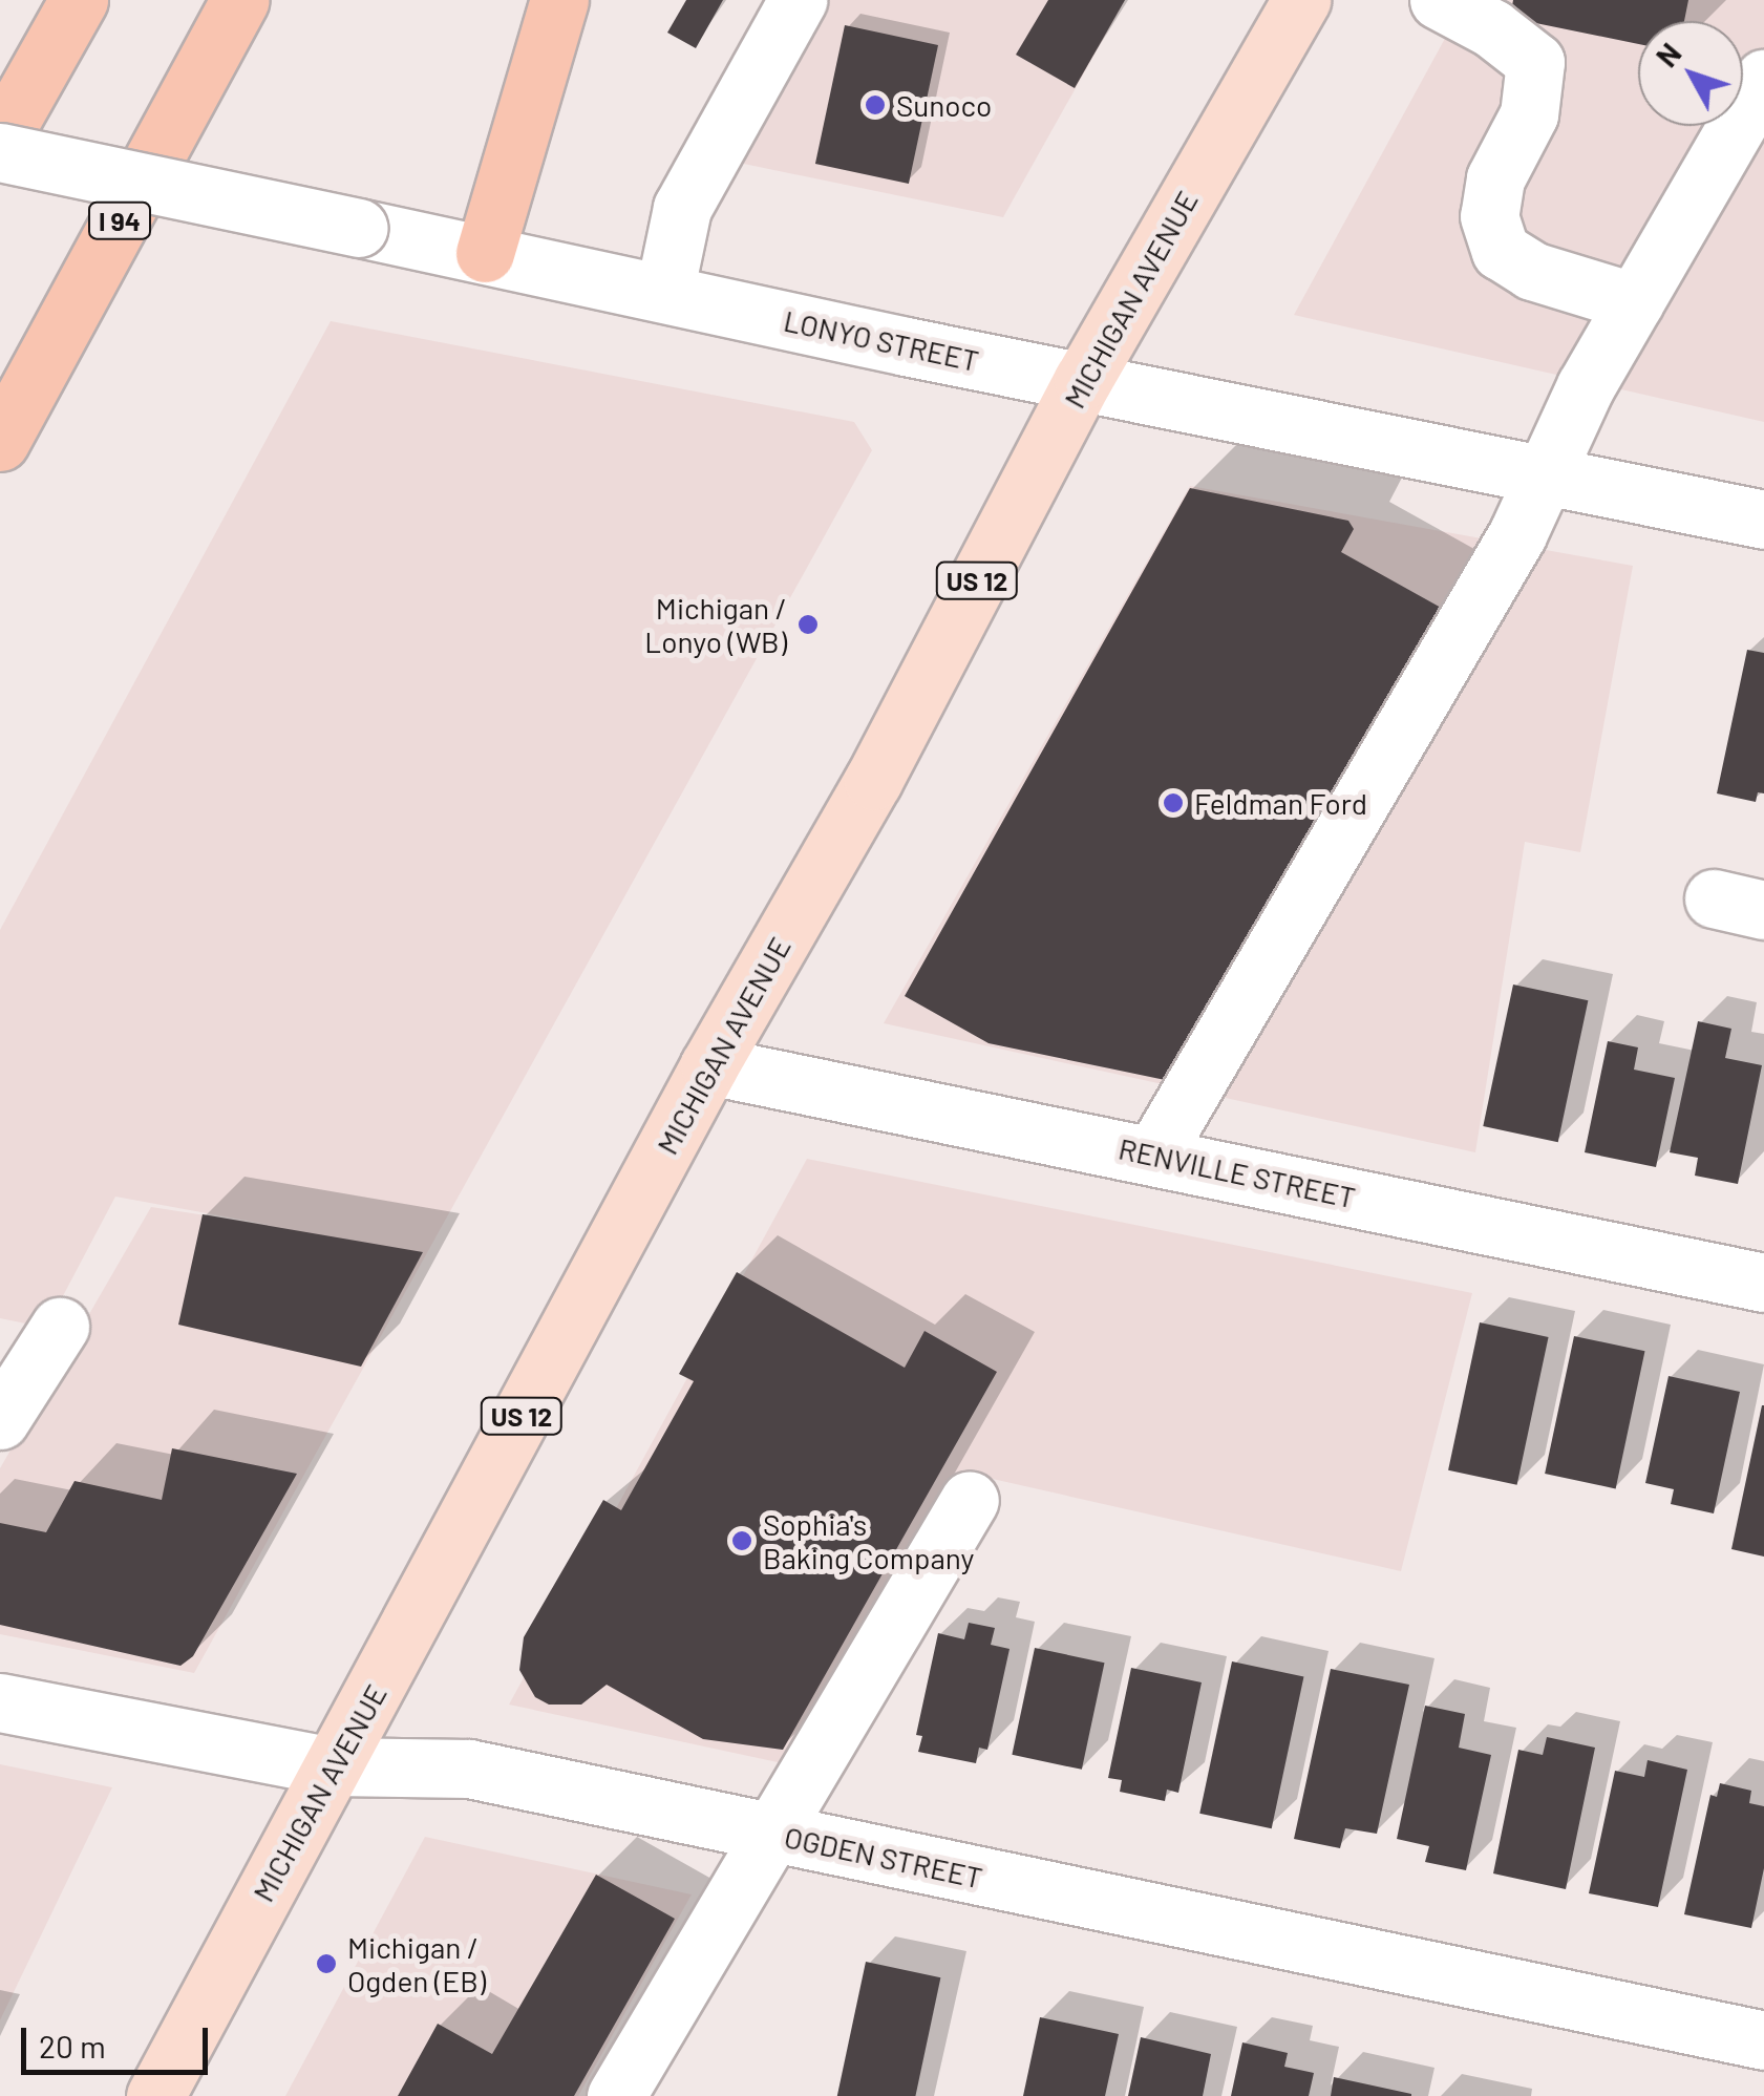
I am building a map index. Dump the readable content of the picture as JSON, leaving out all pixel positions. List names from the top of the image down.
{
  "streets": {
    "highway": ["I 94"],
    "main road": ["MICHIGAN AVENUE", "US 12"],
    "street": ["LONYO STREET", "RENVILLE STREET", "OGDEN STREET"]
  },
  "crossings": [
    ["MICHIGAN AVENUE", "LONYO STREET"],
    ["MICHIGAN AVENUE", "RENVILLE STREET"],
    ["MICHIGAN AVENUE", "OGDEN STREET"]
  ],
  "places": [
    "Sunoco",
    "Michigan / Lonyo (WB)",
    "Feldman Ford",
    "Sophia's Baking Company",
    "Michigan / Ogden (EB)"
  ],
  "scale_bar": "20 m",
  "north": "top left"
}
